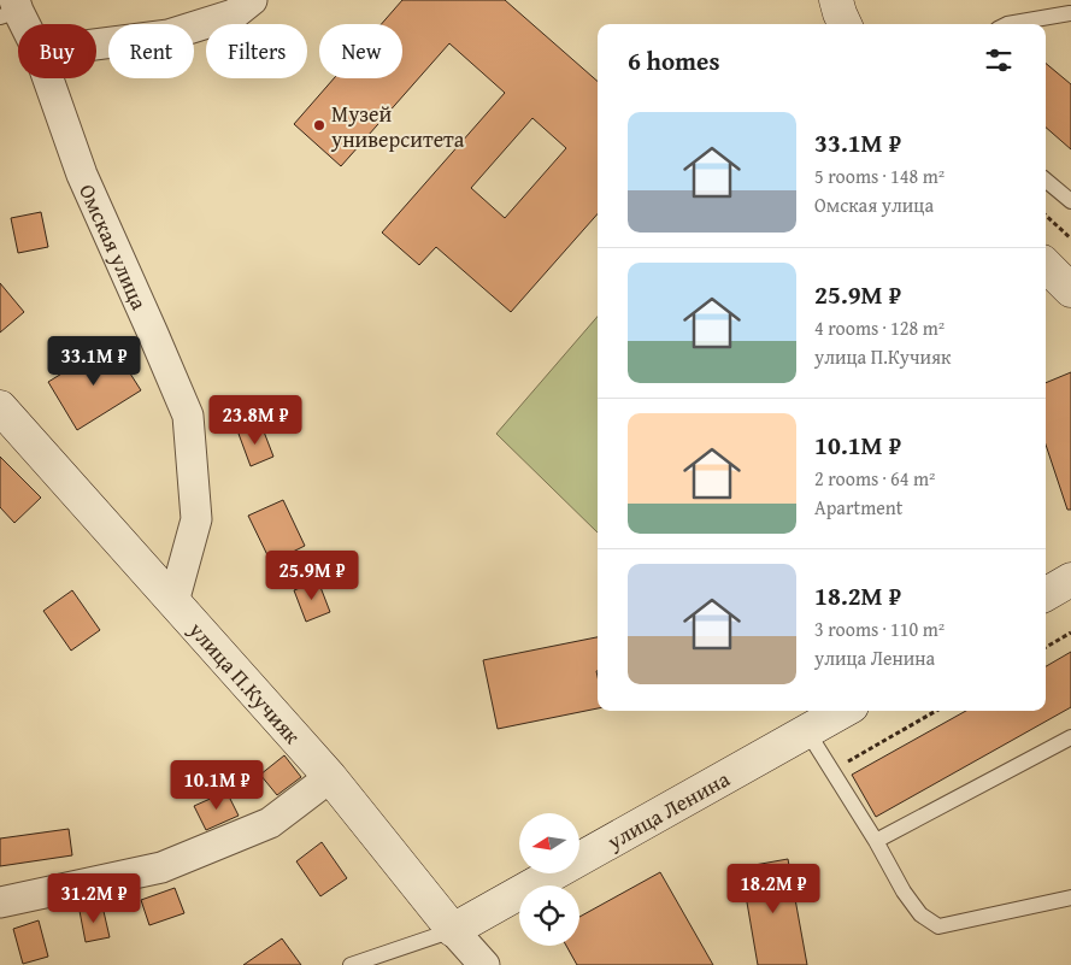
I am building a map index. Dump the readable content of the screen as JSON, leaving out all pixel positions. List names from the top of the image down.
{
  "streets": {
    "street": ["Омская улица", "улица П.Кучияк", "улица Ленина"]
  },
  "crossings": [
    ["Омская улица", "улица П.Кучияк"],
    ["улица П.Кучияк", "улица Ленина"]
  ],
  "places": ["Музей университета"],
  "north": "left",
  "page": {
    "chip": [
      "Buy",
      "Rent",
      "Filters",
      "New"
    ],
    "heading": "6 homes",
    "list": [
      {
        "name": "33.1M ₽",
        "note": "5 rooms · 148 m² · Омская улица"
      },
      {
        "name": "25.9M ₽",
        "note": "4 rooms · 128 m² · улица П.Кучияк"
      },
      {
        "name": "10.1M ₽",
        "note": "2 rooms · 64 m² · Apartment"
      },
      {
        "name": "18.2M ₽",
        "note": "3 rooms · 110 m² · улица Ленина"
      }
    ],
    "price": [
      "33.1M ₽",
      "23.8M ₽",
      "25.9M ₽",
      "10.1M ₽",
      "18.2M ₽",
      "31.2M ₽"
    ]
  }
}
